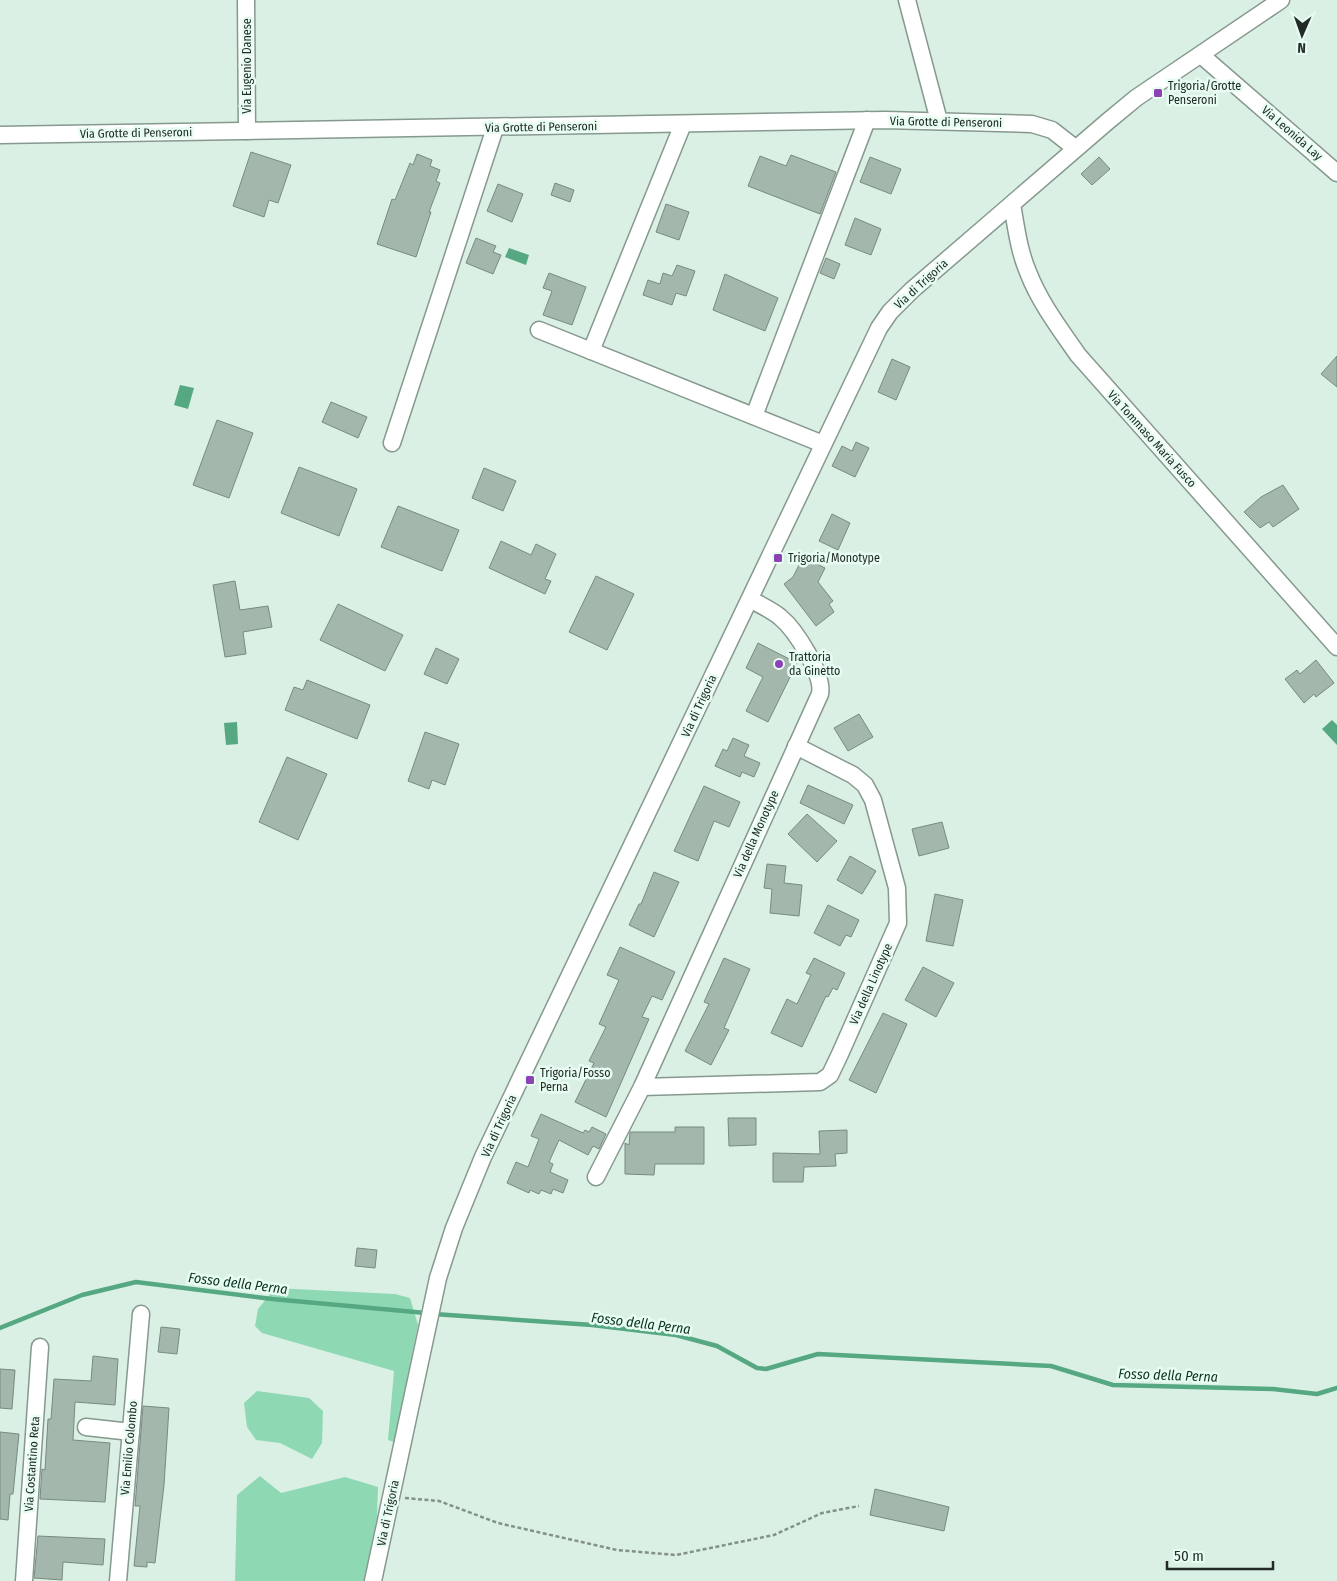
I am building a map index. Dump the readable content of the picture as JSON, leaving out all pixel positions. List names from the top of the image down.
{
  "streets": {
    "street": [
      "Via Eugenio Danese",
      "Via Grotte di Penseroni",
      "Via Leonida Lay",
      "Via di Trigoria",
      "Via Tommaso Maria Fusco",
      "Via della Monotype",
      "Via della Linotype",
      "Via Emilio Colombo",
      "Via Costantino Reta"
    ]
  },
  "crossings": [
    ["Via Eugenio Danese", "Via Grotte di Penseroni"],
    ["Via Grotte di Penseroni", "Via di Trigoria"],
    ["Via Leonida Lay", "Via di Trigoria"],
    ["Via di Trigoria", "Via Tommaso Maria Fusco"],
    ["Via di Trigoria", "Via della Monotype"],
    ["Via della Monotype", "Via della Linotype"]
  ],
  "water": ["Fosso della Perna"],
  "places": {
    "transit": ["Trigoria/Grotte Penseroni", "Trigoria/Monotype", "Trigoria/Fosso Perna"],
    "other": ["Trattoria da Ginetto"]
  },
  "scale_bar": "50 m",
  "north": "bottom"
}
